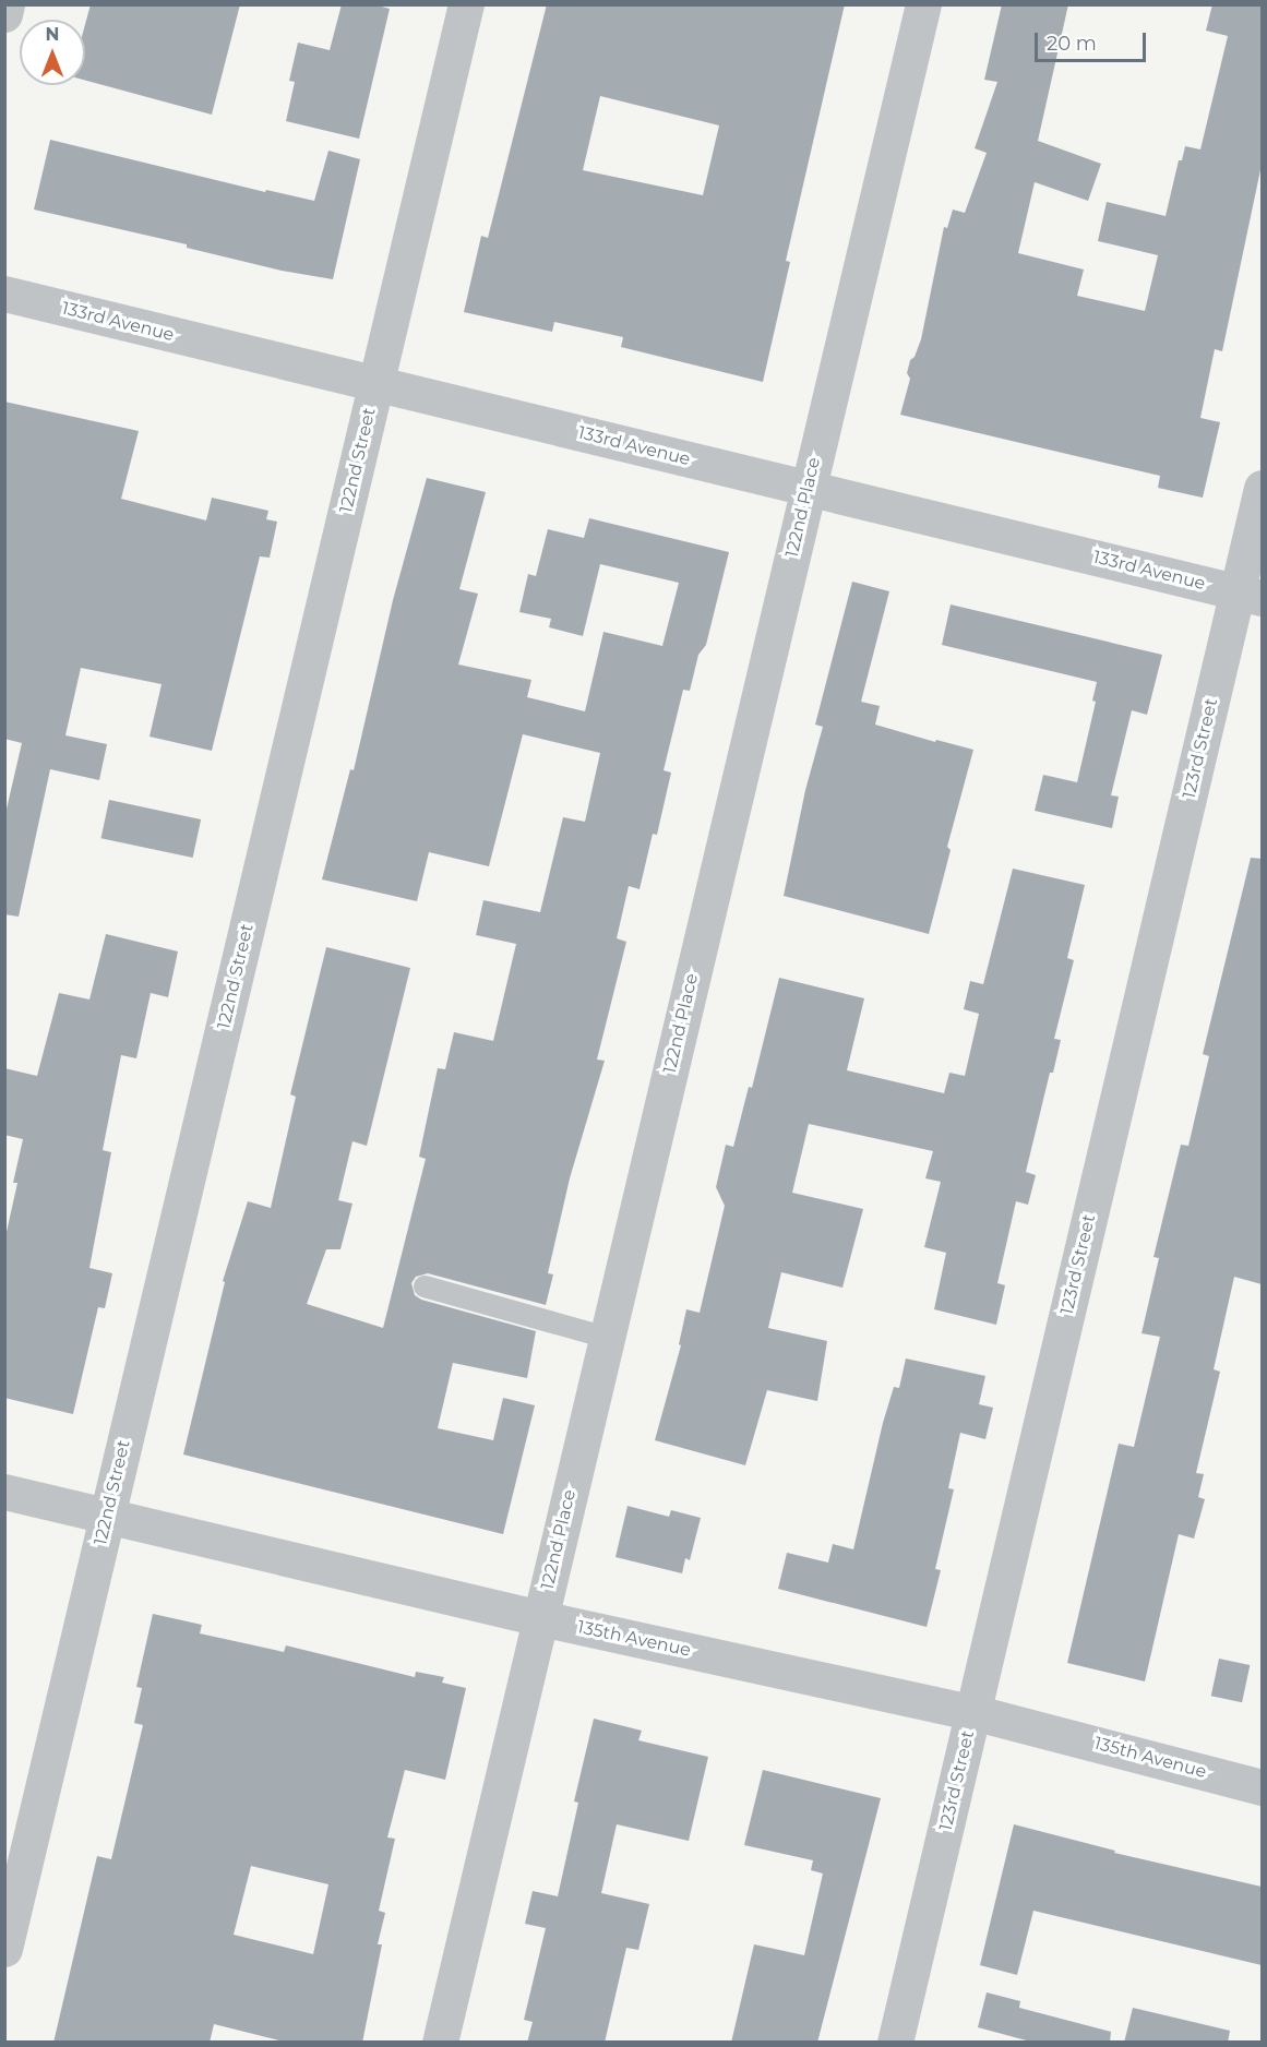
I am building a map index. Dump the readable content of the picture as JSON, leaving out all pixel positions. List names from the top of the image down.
{
  "streets": {
    "street": [
      "133rd Avenue",
      "122nd Street",
      "122nd Place",
      "123rd Street",
      "135th Avenue"
    ]
  },
  "crossings": [
    ["133rd Avenue", "122nd Street"],
    ["133rd Avenue", "122nd Place"],
    ["133rd Avenue", "123rd Street"],
    ["122nd Street", "135th Avenue"],
    ["122nd Place", "135th Avenue"],
    ["123rd Street", "135th Avenue"]
  ],
  "scale_bar": "20 m",
  "north": "top"
}
